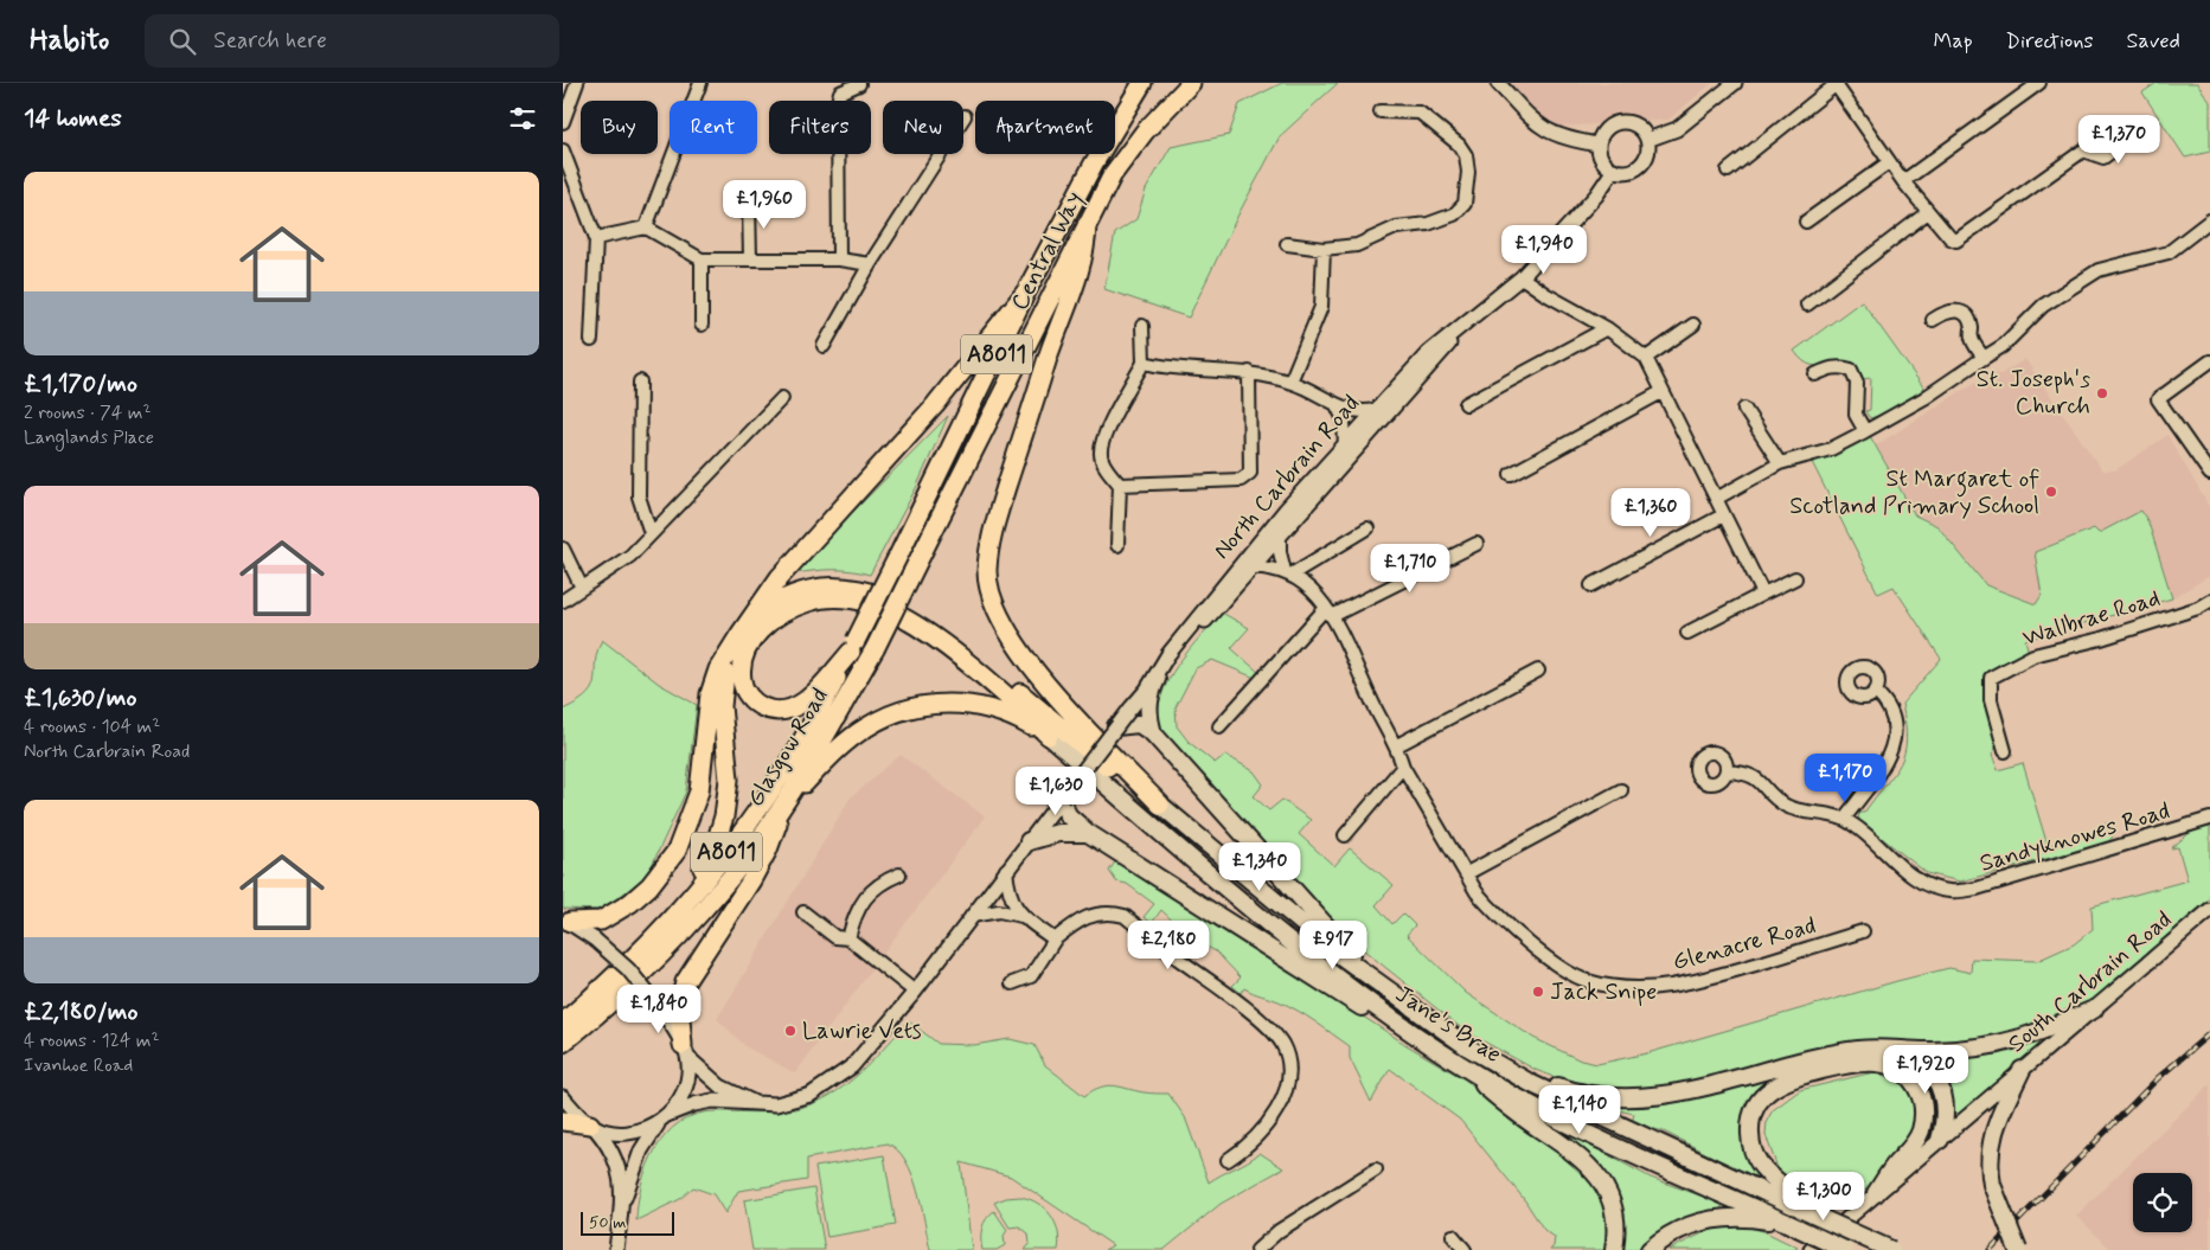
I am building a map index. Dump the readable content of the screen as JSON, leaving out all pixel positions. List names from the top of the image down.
{
  "streets": {
    "main road": [
      "Central Way",
      "A8011",
      "Glasgow Road",
      "Jane's Brae"
    ],
    "street": [
      "North Carbrain Road",
      "Wallbrae Road",
      "Sandyknowes Road",
      "Glenacre Road",
      "South Carbrain Road"
    ]
  },
  "crossings": [
    ["Central Way", "Glasgow Road"]
  ],
  "places": [
    "St. Joseph's Church",
    "St Margaret of Scotland Primary School",
    "Jack Snipe",
    "Lawrie Vets"
  ],
  "scale_bar": "50 m",
  "page": {
    "header": "Habito",
    "search": "Search here",
    "nav": ["Map", "Directions", "Saved"],
    "heading": "14 homes",
    "chip": [
      "Buy",
      "Rent",
      "Filters",
      "New",
      "Apartment"
    ],
    "price": [
      "£1,370",
      "£1,960",
      "£1,940",
      "£1,360",
      "£1,710",
      "£1,170",
      "£1,630",
      "£1,340",
      "£2,180",
      "£917",
      "£1,840",
      "£1,920",
      "£1,140",
      "£1,300"
    ],
    "list": [
      {
        "name": "£1,170/mo",
        "note": "2 rooms · 74 m² · Langlands Place"
      },
      {
        "name": "£1,630/mo",
        "note": "4 rooms · 104 m² · North Carbrain Road"
      },
      {
        "name": "£2,180/mo",
        "note": "4 rooms · 124 m² · Ivanhoe Road"
      }
    ],
    "scale": "50 m"
  }
}
